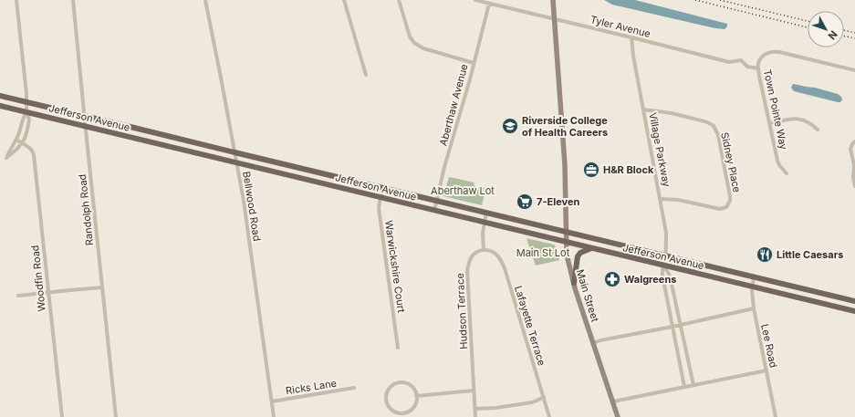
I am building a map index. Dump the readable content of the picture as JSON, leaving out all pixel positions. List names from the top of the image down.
{
  "streets": {
    "main road": ["Jefferson Avenue", "Main Street"],
    "street": [
      "Tyler Avenue",
      "Aberthaw Avenue",
      "Town Pointe Way",
      "Village Parkway",
      "Sidney Place",
      "Bellwood Road",
      "Randolph Road",
      "Warwickshire Court",
      "Woodfin Road",
      "Hudson Terrace",
      "Lafayette Terrace",
      "Lee Road",
      "Ricks Lane"
    ]
  },
  "crossings": [
    ["Tyler Avenue", "Aberthaw Avenue"],
    ["Tyler Avenue", "Town Pointe Way"],
    ["Tyler Avenue", "Village Parkway"],
    ["Tyler Avenue", "Main Street"],
    ["Aberthaw Avenue", "Jefferson Avenue"],
    ["Jefferson Avenue", "Village Parkway"],
    ["Jefferson Avenue", "Bellwood Road"],
    ["Jefferson Avenue", "Randolph Road"],
    ["Jefferson Avenue", "Warwickshire Court"],
    ["Jefferson Avenue", "Main Street"],
    ["Jefferson Avenue", "Lee Road"],
    ["Village Parkway", "Sidney Place"],
    ["Bellwood Road", "Ricks Lane"],
    ["Hudson Terrace", "Lafayette Terrace"]
  ],
  "parks": ["Aberthaw Lot", "Main St Lot"],
  "places": {
    "school or university": ["Riverside College of Health Careers"],
    "office": ["H&R Block"],
    "supermarket": ["7-Eleven"],
    "restaurant": ["Little Caesars"],
    "pharmacy": ["Walgreens"]
  },
  "north": "bottom right"
}
